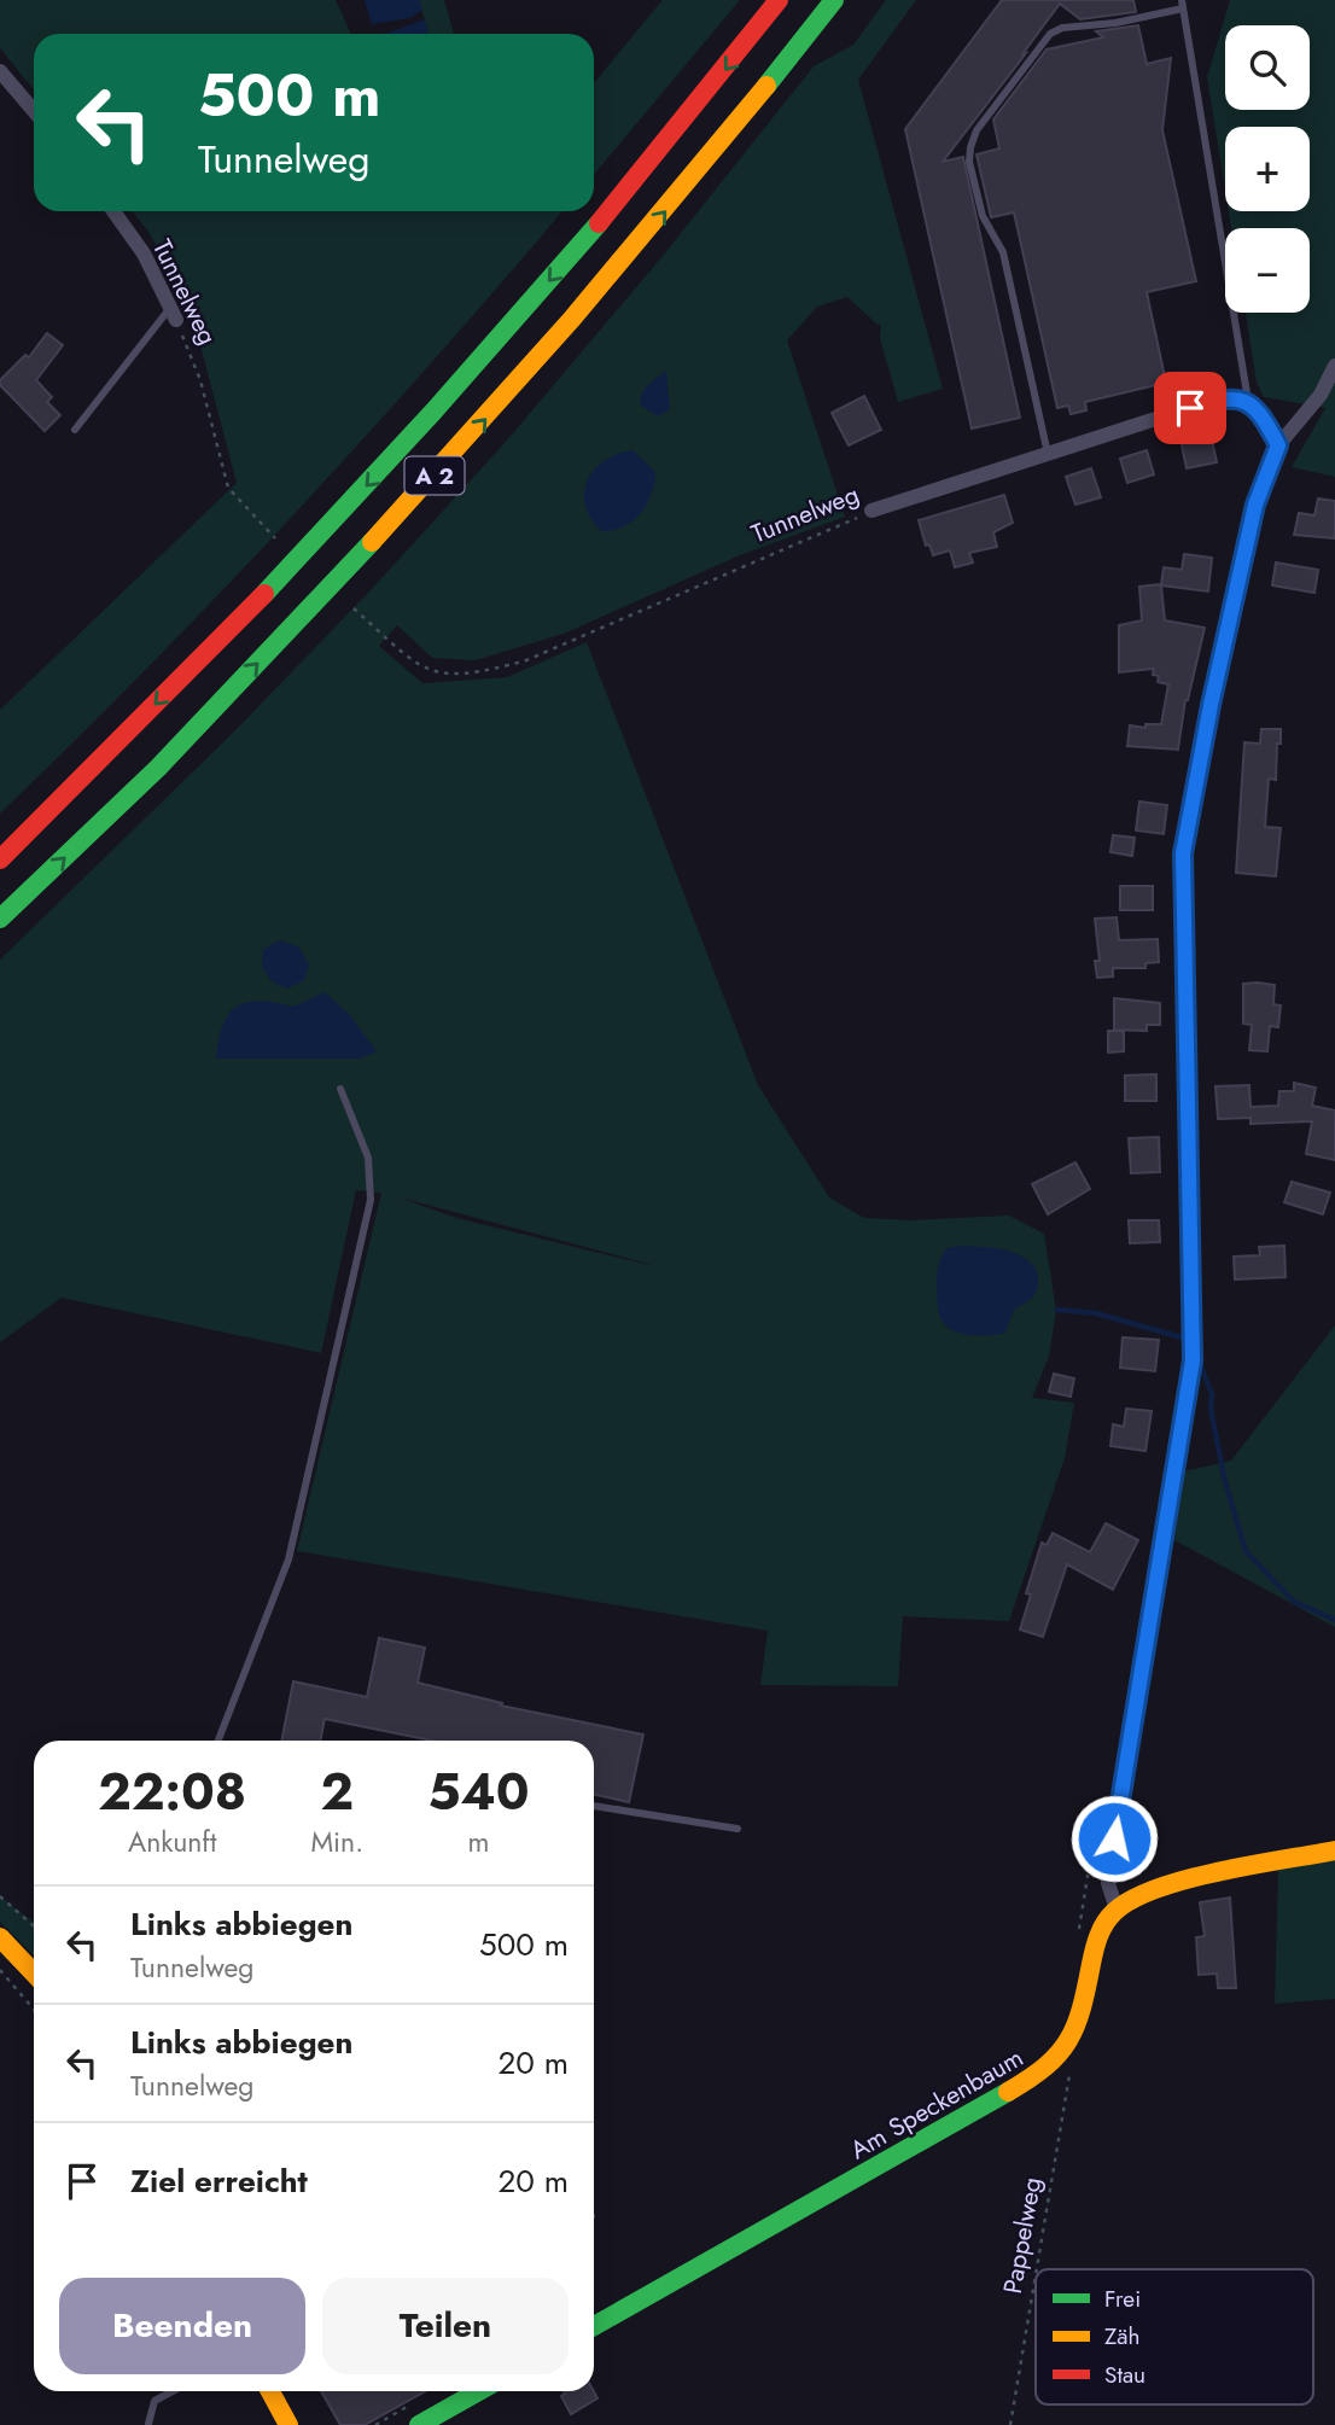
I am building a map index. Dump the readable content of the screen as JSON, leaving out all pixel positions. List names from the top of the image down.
{
  "streets": {
    "main road": ["A 2", "Am Speckenbaum"],
    "street": ["Tunnelweg"],
    "path": ["Pappelweg"]
  },
  "crossings": [
    ["Am Speckenbaum", "Pappelweg"]
  ],
  "legend": ["Frei", "Zäh", "Stau"],
  "page": {
    "map_buttons": ["+", "−"],
    "turn": ["500 m", "Tunnelweg"],
    "eta": [
      "22:08",
      "Ankunft",
      "2",
      "Min.",
      "540",
      "m"
    ],
    "list": [
      {
        "name": "Links abbiegen",
        "note": "Tunnelweg",
        "value": "500 m"
      },
      {
        "name": "Links abbiegen",
        "note": "Tunnelweg",
        "value": "20 m"
      },
      {
        "name": "Ziel erreicht",
        "value": "20 m"
      }
    ],
    "buttons": ["Beenden", "Teilen"]
  }
}
